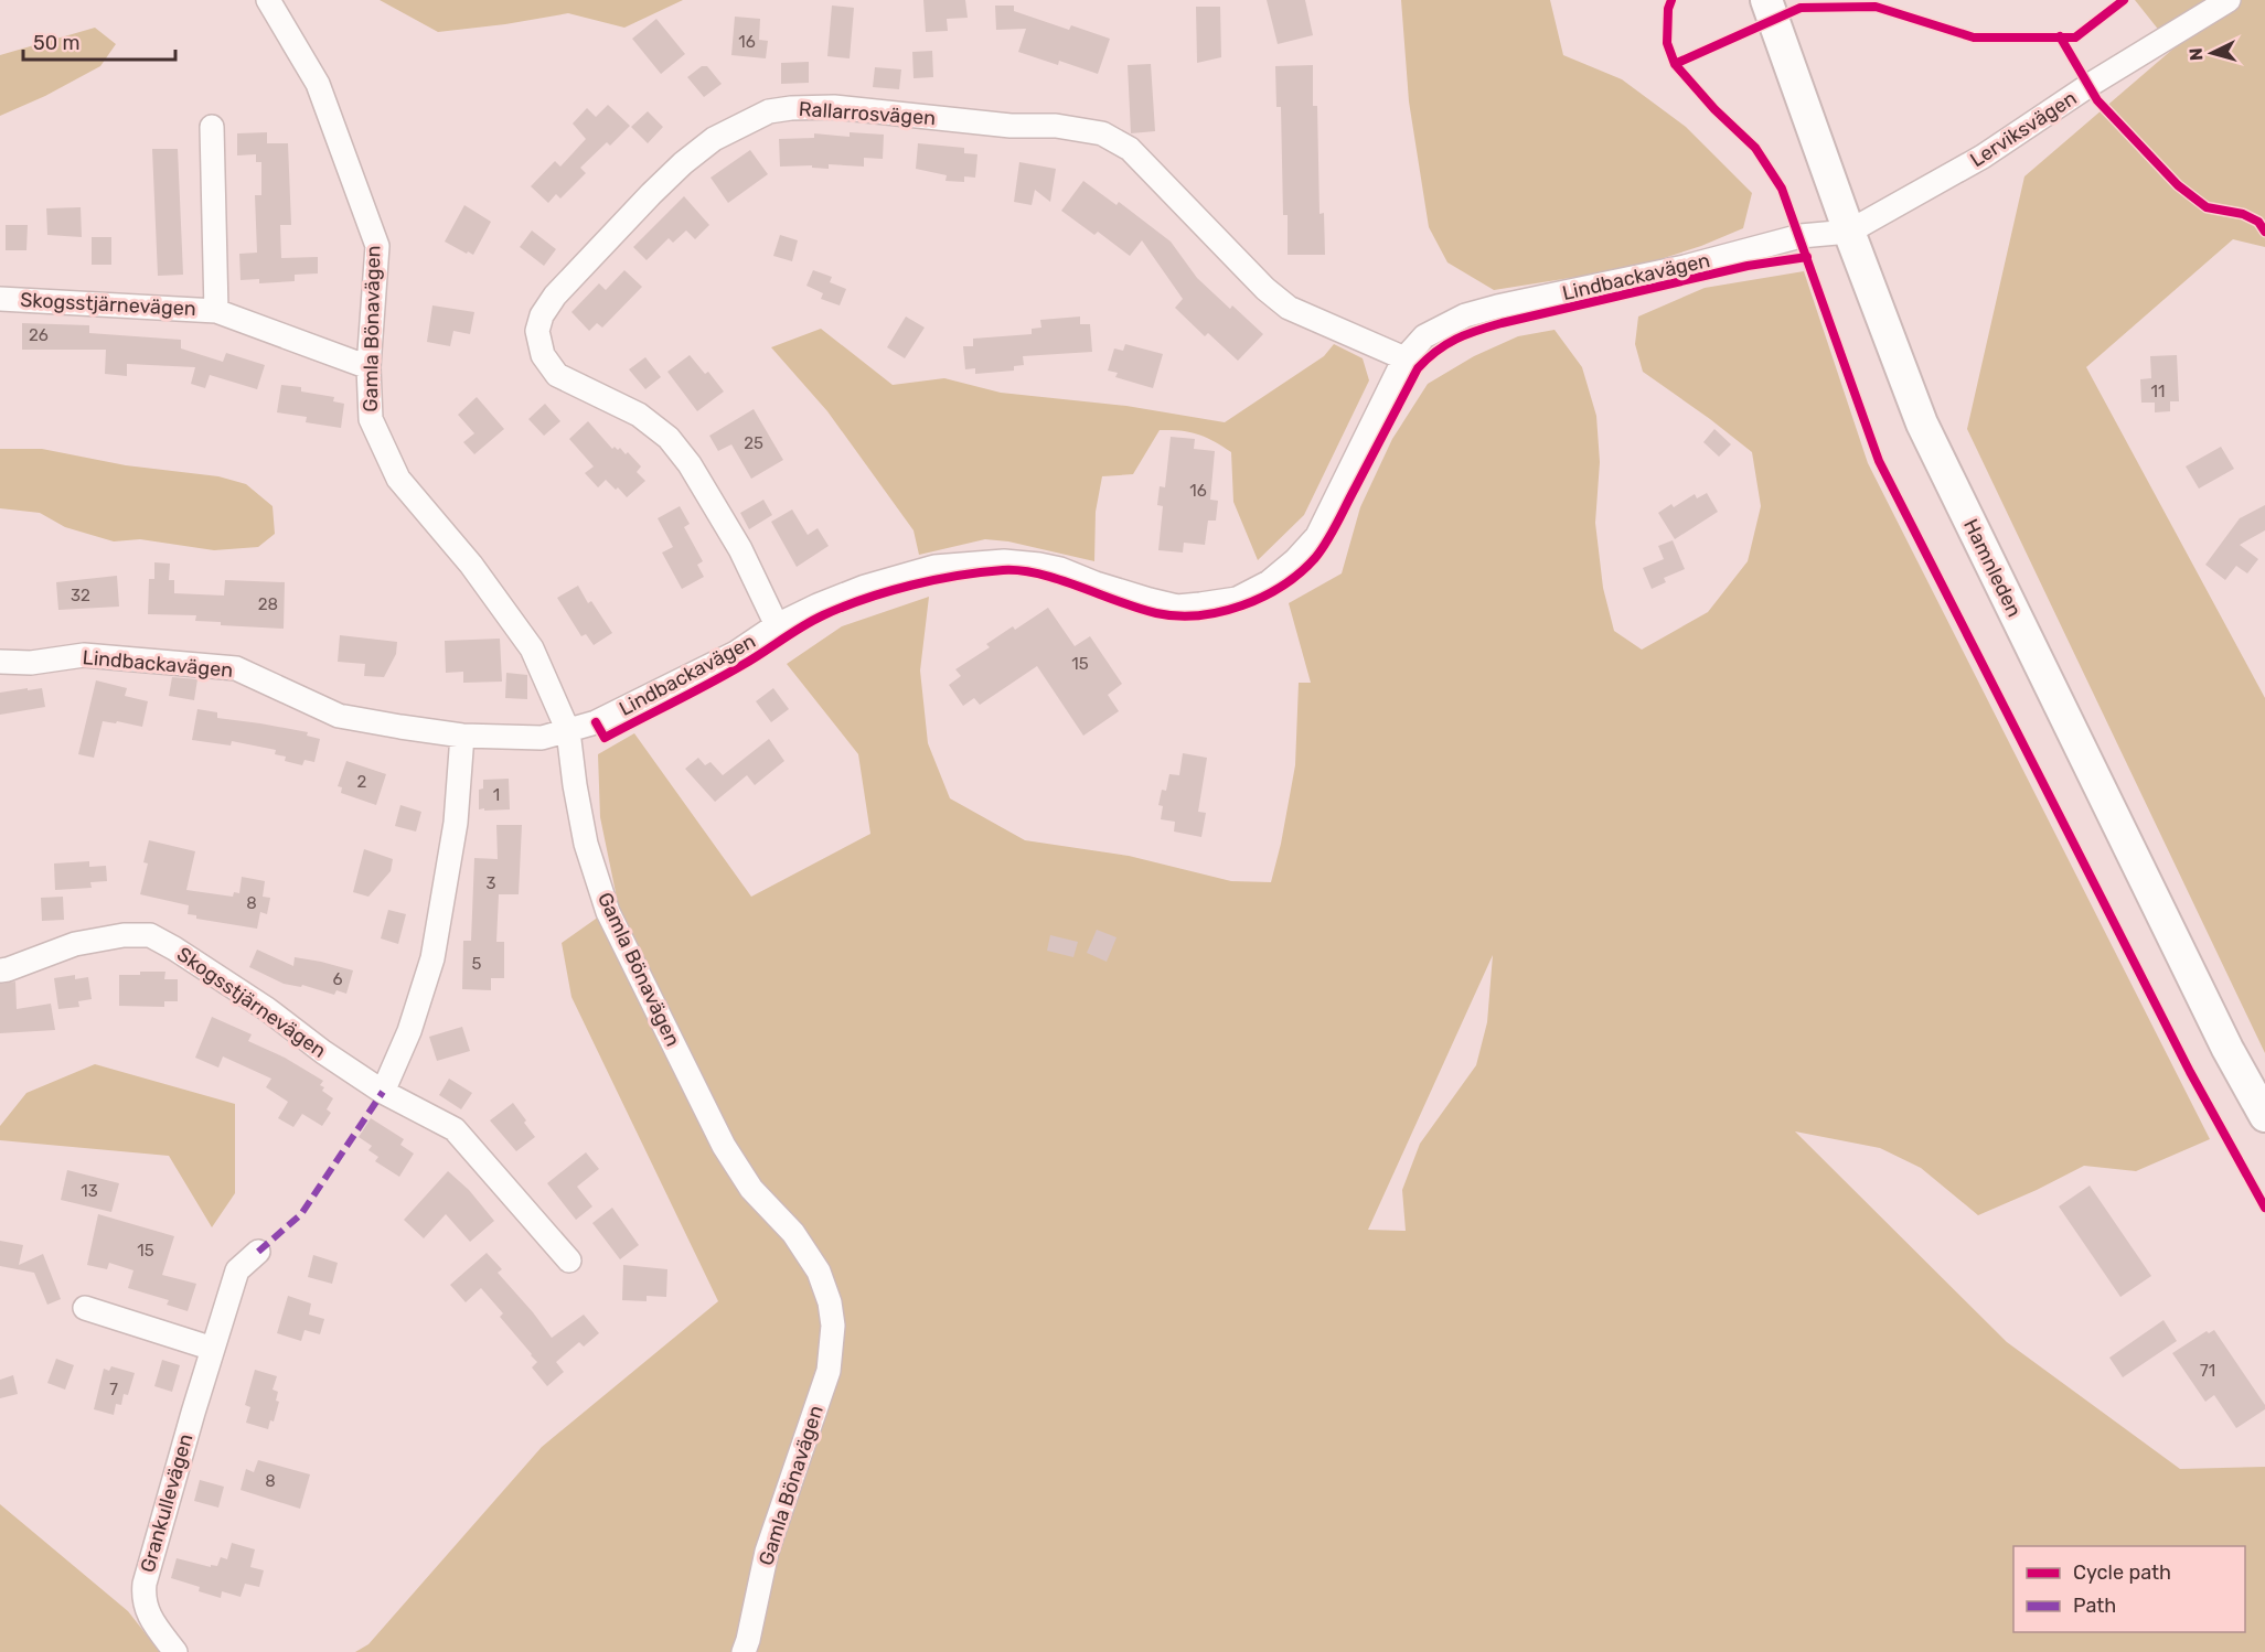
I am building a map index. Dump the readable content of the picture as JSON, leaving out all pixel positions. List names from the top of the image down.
{
  "streets": {
    "main road": ["Hamnleden"],
    "street": [
      "Rallarrosvägen",
      "Lerviksvägen",
      "Lindbackavägen",
      "Skogsstjärnevägen",
      "Gamla Bönavägen",
      "Grankullevägen"
    ]
  },
  "crossings": [
    ["Rallarrosvägen", "Lindbackavägen"],
    ["Lerviksvägen", "Lindbackavägen"],
    ["Lerviksvägen", "Hamnleden"],
    ["Lindbackavägen", "Gamla Bönavägen"],
    ["Lindbackavägen", "Hamnleden"],
    ["Skogsstjärnevägen", "Gamla Bönavägen"]
  ],
  "house_numbers": [
    "16",
    "26",
    "11",
    "25",
    "16",
    "32",
    "28",
    "15",
    "2",
    "1",
    "3",
    "8",
    "5",
    "6",
    "13",
    "15",
    "71",
    "7",
    "8"
  ],
  "legend": ["Cycle path", "Path"],
  "scale_bar": "50 m",
  "north": "left"
}
